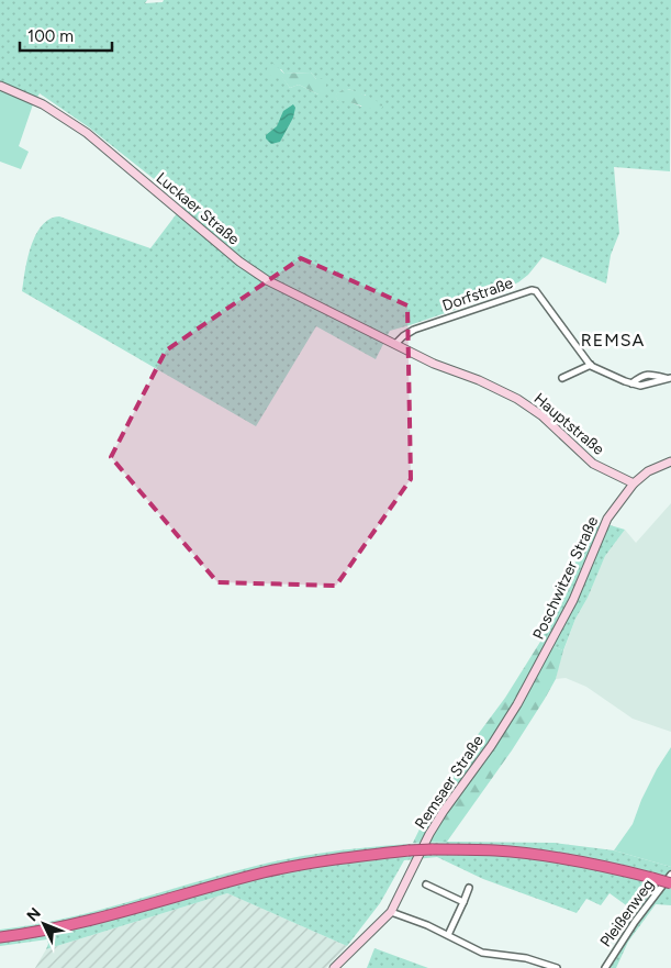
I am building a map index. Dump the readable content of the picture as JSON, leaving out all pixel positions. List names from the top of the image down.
{
  "streets": {
    "street": [
      "Luckaer Straße",
      "Dorfstraße",
      "Hauptstraße",
      "Poschwitzer Straße",
      "Remsaer Straße",
      "Pleißenweg"
    ]
  },
  "crossings": [
    ["Luckaer Straße", "Hauptstraße"],
    ["Dorfstraße", "Hauptstraße"],
    ["Hauptstraße", "Poschwitzer Straße"],
    ["Poschwitzer Straße", "Remsaer Straße"]
  ],
  "districts": ["REMSA"],
  "scale_bar": "100 m",
  "north": "top left"
}
